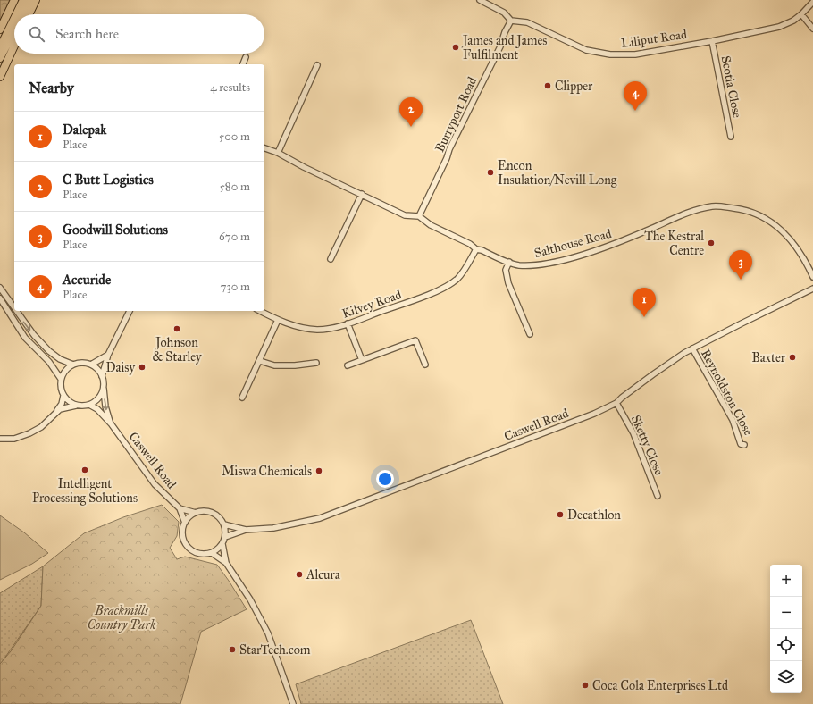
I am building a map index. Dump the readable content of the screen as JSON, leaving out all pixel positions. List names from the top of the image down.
{
  "streets": {
    "street": [
      "Liliput Road",
      "Scotia Close",
      "Burryport Road",
      "Salthouse Road",
      "Kilvey Road",
      "Reynoldston Close",
      "Caswell Road",
      "Sketty Close"
    ]
  },
  "crossings": [
    ["Liliput Road", "Scotia Close"],
    ["Liliput Road", "Burryport Road"],
    ["Burryport Road", "Salthouse Road"],
    ["Salthouse Road", "Kilvey Road"],
    ["Reynoldston Close", "Caswell Road"],
    ["Caswell Road", "Sketty Close"]
  ],
  "parks": ["Brackmills Country Park"],
  "places": [
    "James and James Fulfilment",
    "Clipper",
    "Encon Insulation/Nevill Long",
    "The Kestral Centre",
    "Johnson & Starley",
    "Baxter",
    "Daisy",
    "Intelligent Processing Solutions",
    "Miswa Chemicals",
    "Decathlon",
    "Alcura",
    "StarTech.com",
    "Coca Cola Enterprises Ltd"
  ],
  "page": {
    "search": "Search here",
    "heading": ["Nearby", "4 results"],
    "pins": [
      "4",
      "2",
      "3",
      "1"
    ],
    "list": [
      {
        "mark": "1",
        "name": "Dalepak",
        "note": "Place",
        "value": "500 m"
      },
      {
        "mark": "2",
        "name": "C Butt Logistics",
        "note": "Place",
        "value": "580 m"
      },
      {
        "mark": "3",
        "name": "Goodwill Solutions",
        "note": "Place",
        "value": "670 m"
      },
      {
        "mark": "4",
        "name": "Accuride",
        "note": "Place",
        "value": "730 m"
      }
    ],
    "map_buttons": ["+", "−"]
  }
}
